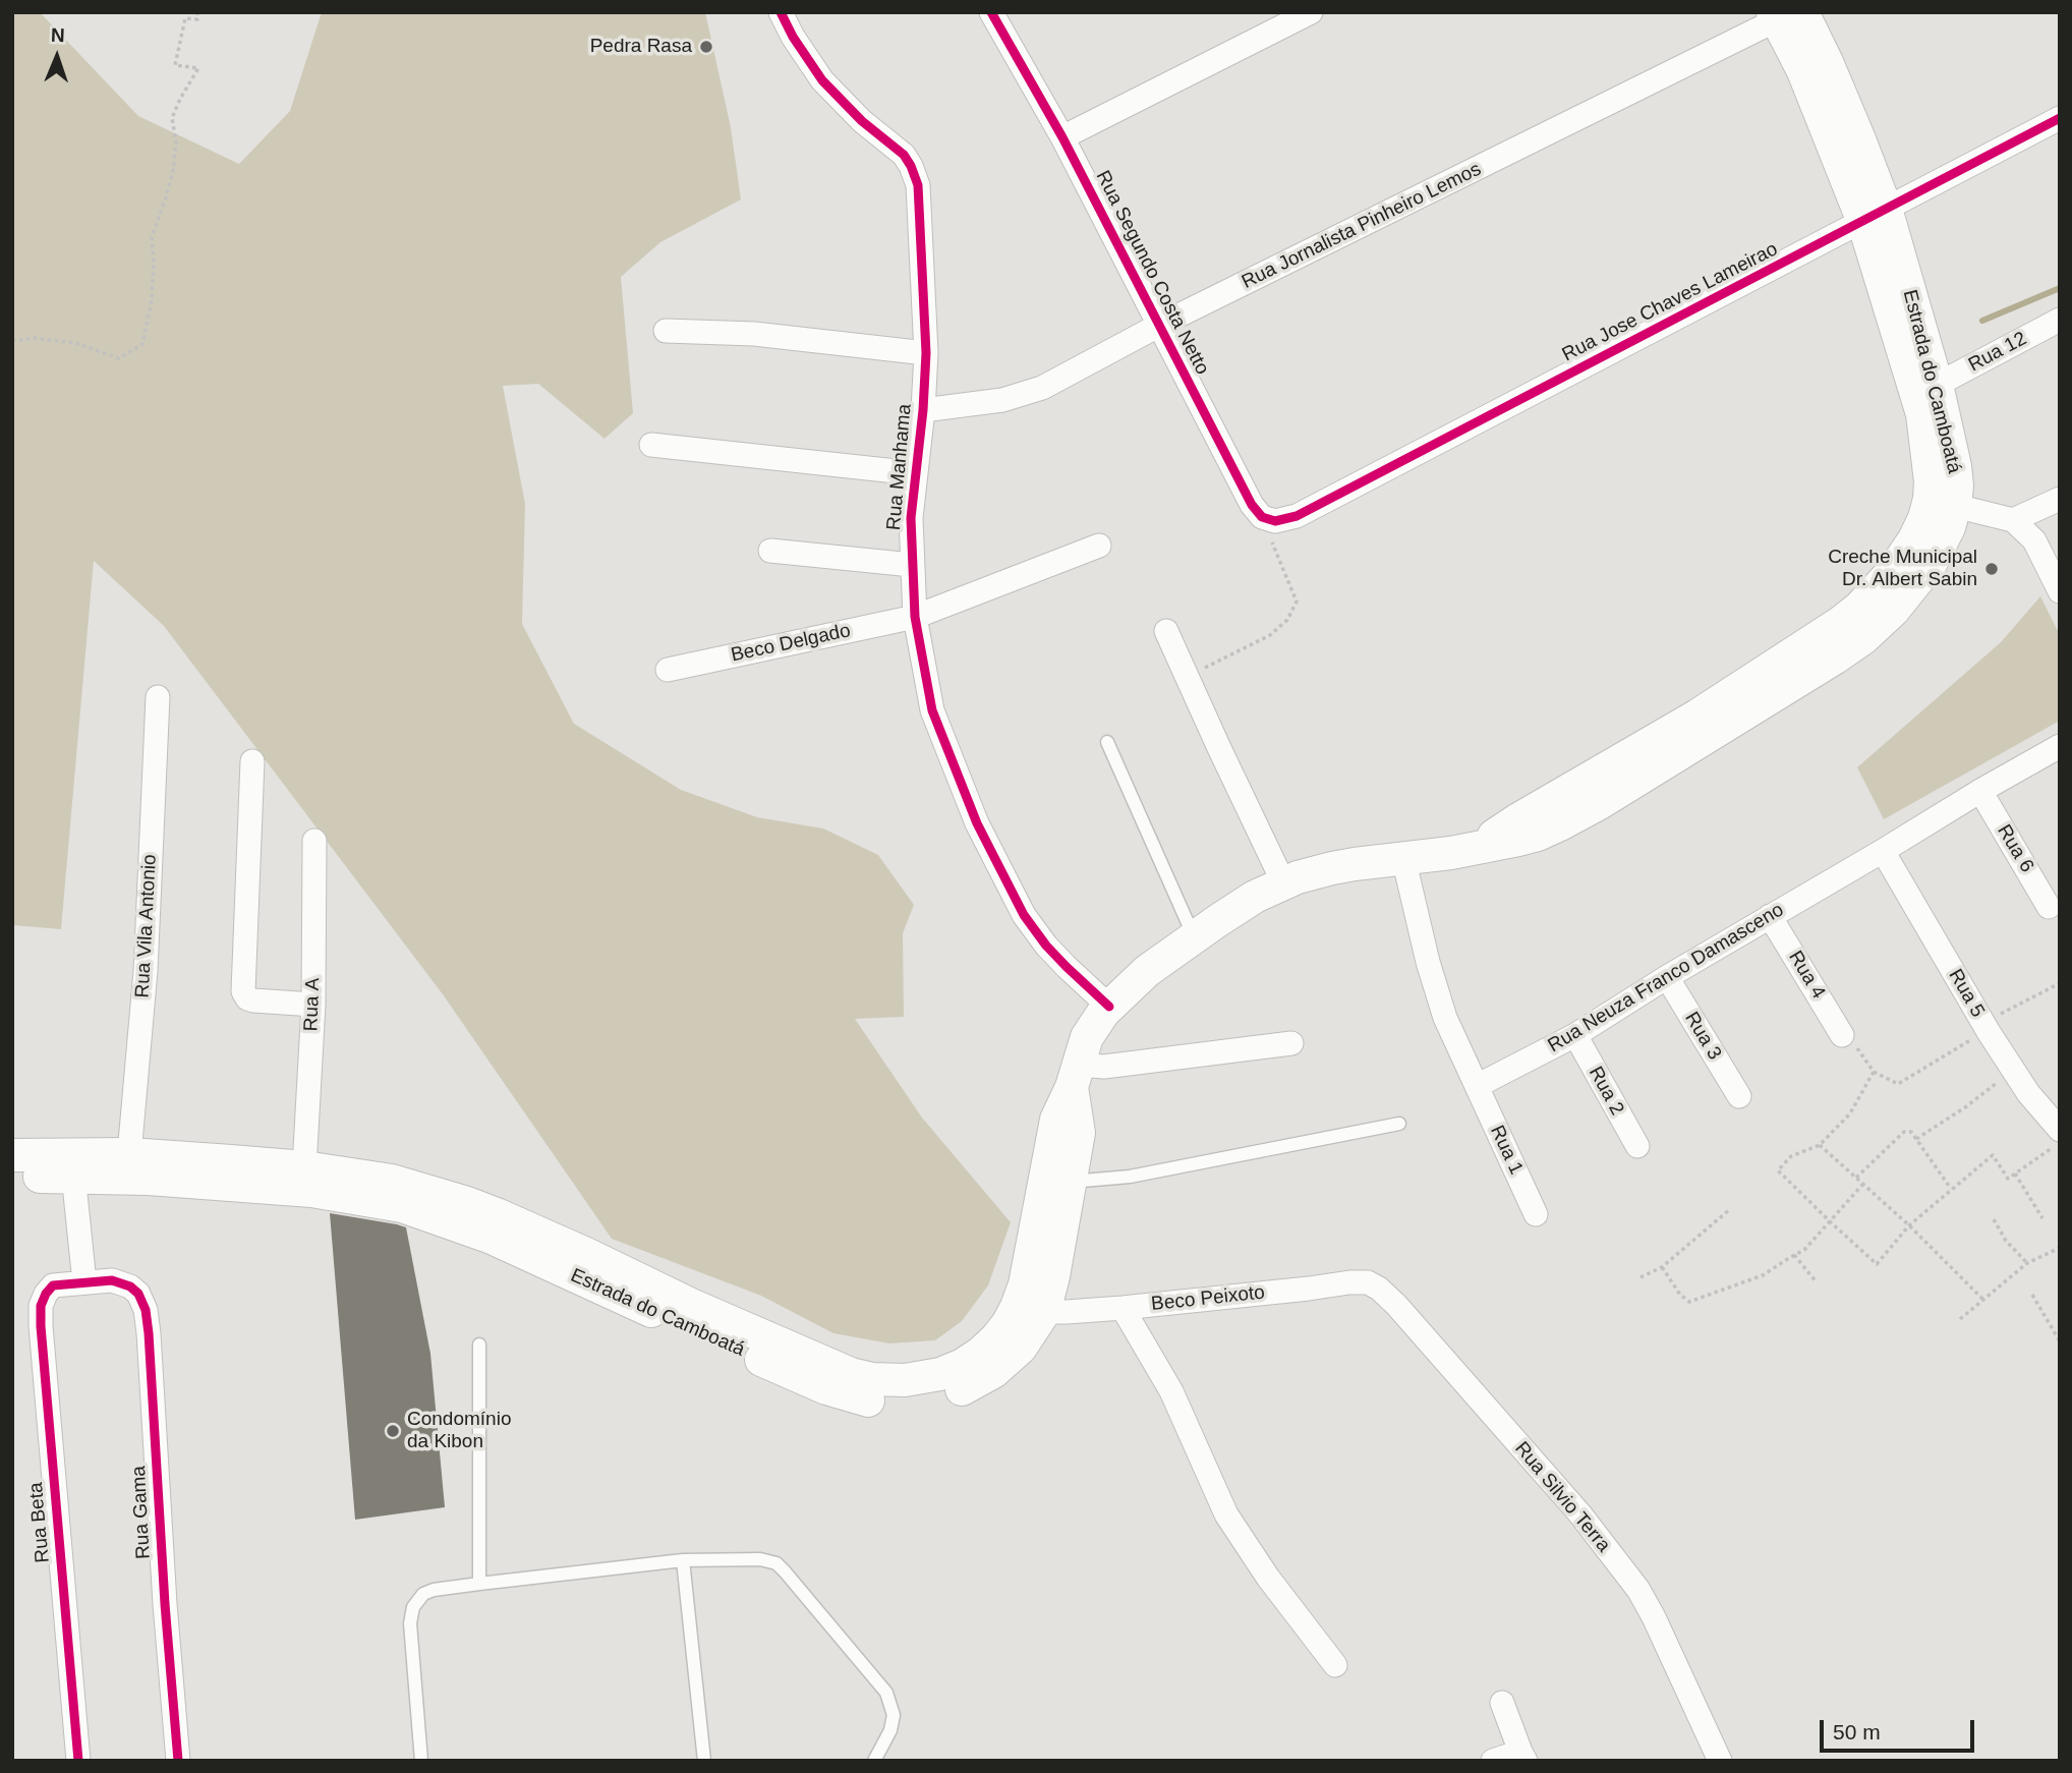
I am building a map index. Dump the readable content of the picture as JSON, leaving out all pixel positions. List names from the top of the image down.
{
  "streets": {
    "main road": ["Estrada do Camboatá"],
    "street": [
      "Rua Jornalista Pinheiro Lemos",
      "Rua Segundo Costa Netto",
      "Rua Jose Chaves Lameirao",
      "Rua 12",
      "Rua Manhama",
      "Beco Delgado",
      "Rua 6",
      "Rua Vila Antonio",
      "Rua 4",
      "Rua Neuza Franco Damasceno",
      "Rua 5",
      "Rua A",
      "Rua 3",
      "Rua 2",
      "Rua 1",
      "Beco Peixoto",
      "Rua Silvio Terra",
      "Rua Gama",
      "Rua Beta"
    ]
  },
  "crossings": [
    ["Rua Jornalista Pinheiro Lemos", "Rua Segundo Costa Netto"],
    ["Rua Jornalista Pinheiro Lemos", "Estrada do Camboatá"],
    ["Rua Jornalista Pinheiro Lemos", "Rua Manhama"],
    ["Rua Segundo Costa Netto", "Rua Jose Chaves Lameirao"],
    ["Rua Jose Chaves Lameirao", "Estrada do Camboatá"],
    ["Rua 12", "Estrada do Camboatá"],
    ["Estrada do Camboatá", "Rua Manhama"],
    ["Estrada do Camboatá", "Rua Vila Antonio"],
    ["Estrada do Camboatá", "Rua A"],
    ["Estrada do Camboatá", "Beco Peixoto"],
    ["Rua Manhama", "Beco Delgado"],
    ["Rua 6", "Rua Neuza Franco Damasceno"],
    ["Rua 4", "Rua Neuza Franco Damasceno"],
    ["Rua Neuza Franco Damasceno", "Rua 5"],
    ["Rua Neuza Franco Damasceno", "Rua 3"],
    ["Rua Neuza Franco Damasceno", "Rua 2"],
    ["Rua Neuza Franco Damasceno", "Rua 1"],
    ["Beco Peixoto", "Rua Silvio Terra"],
    ["Rua Gama", "Rua Beta"]
  ],
  "places": ["Pedra Rasa", "Creche Municipal Dr. Albert Sabin", "Condomínio da Kibon"],
  "scale_bar": "50 m",
  "north": "top"
}
